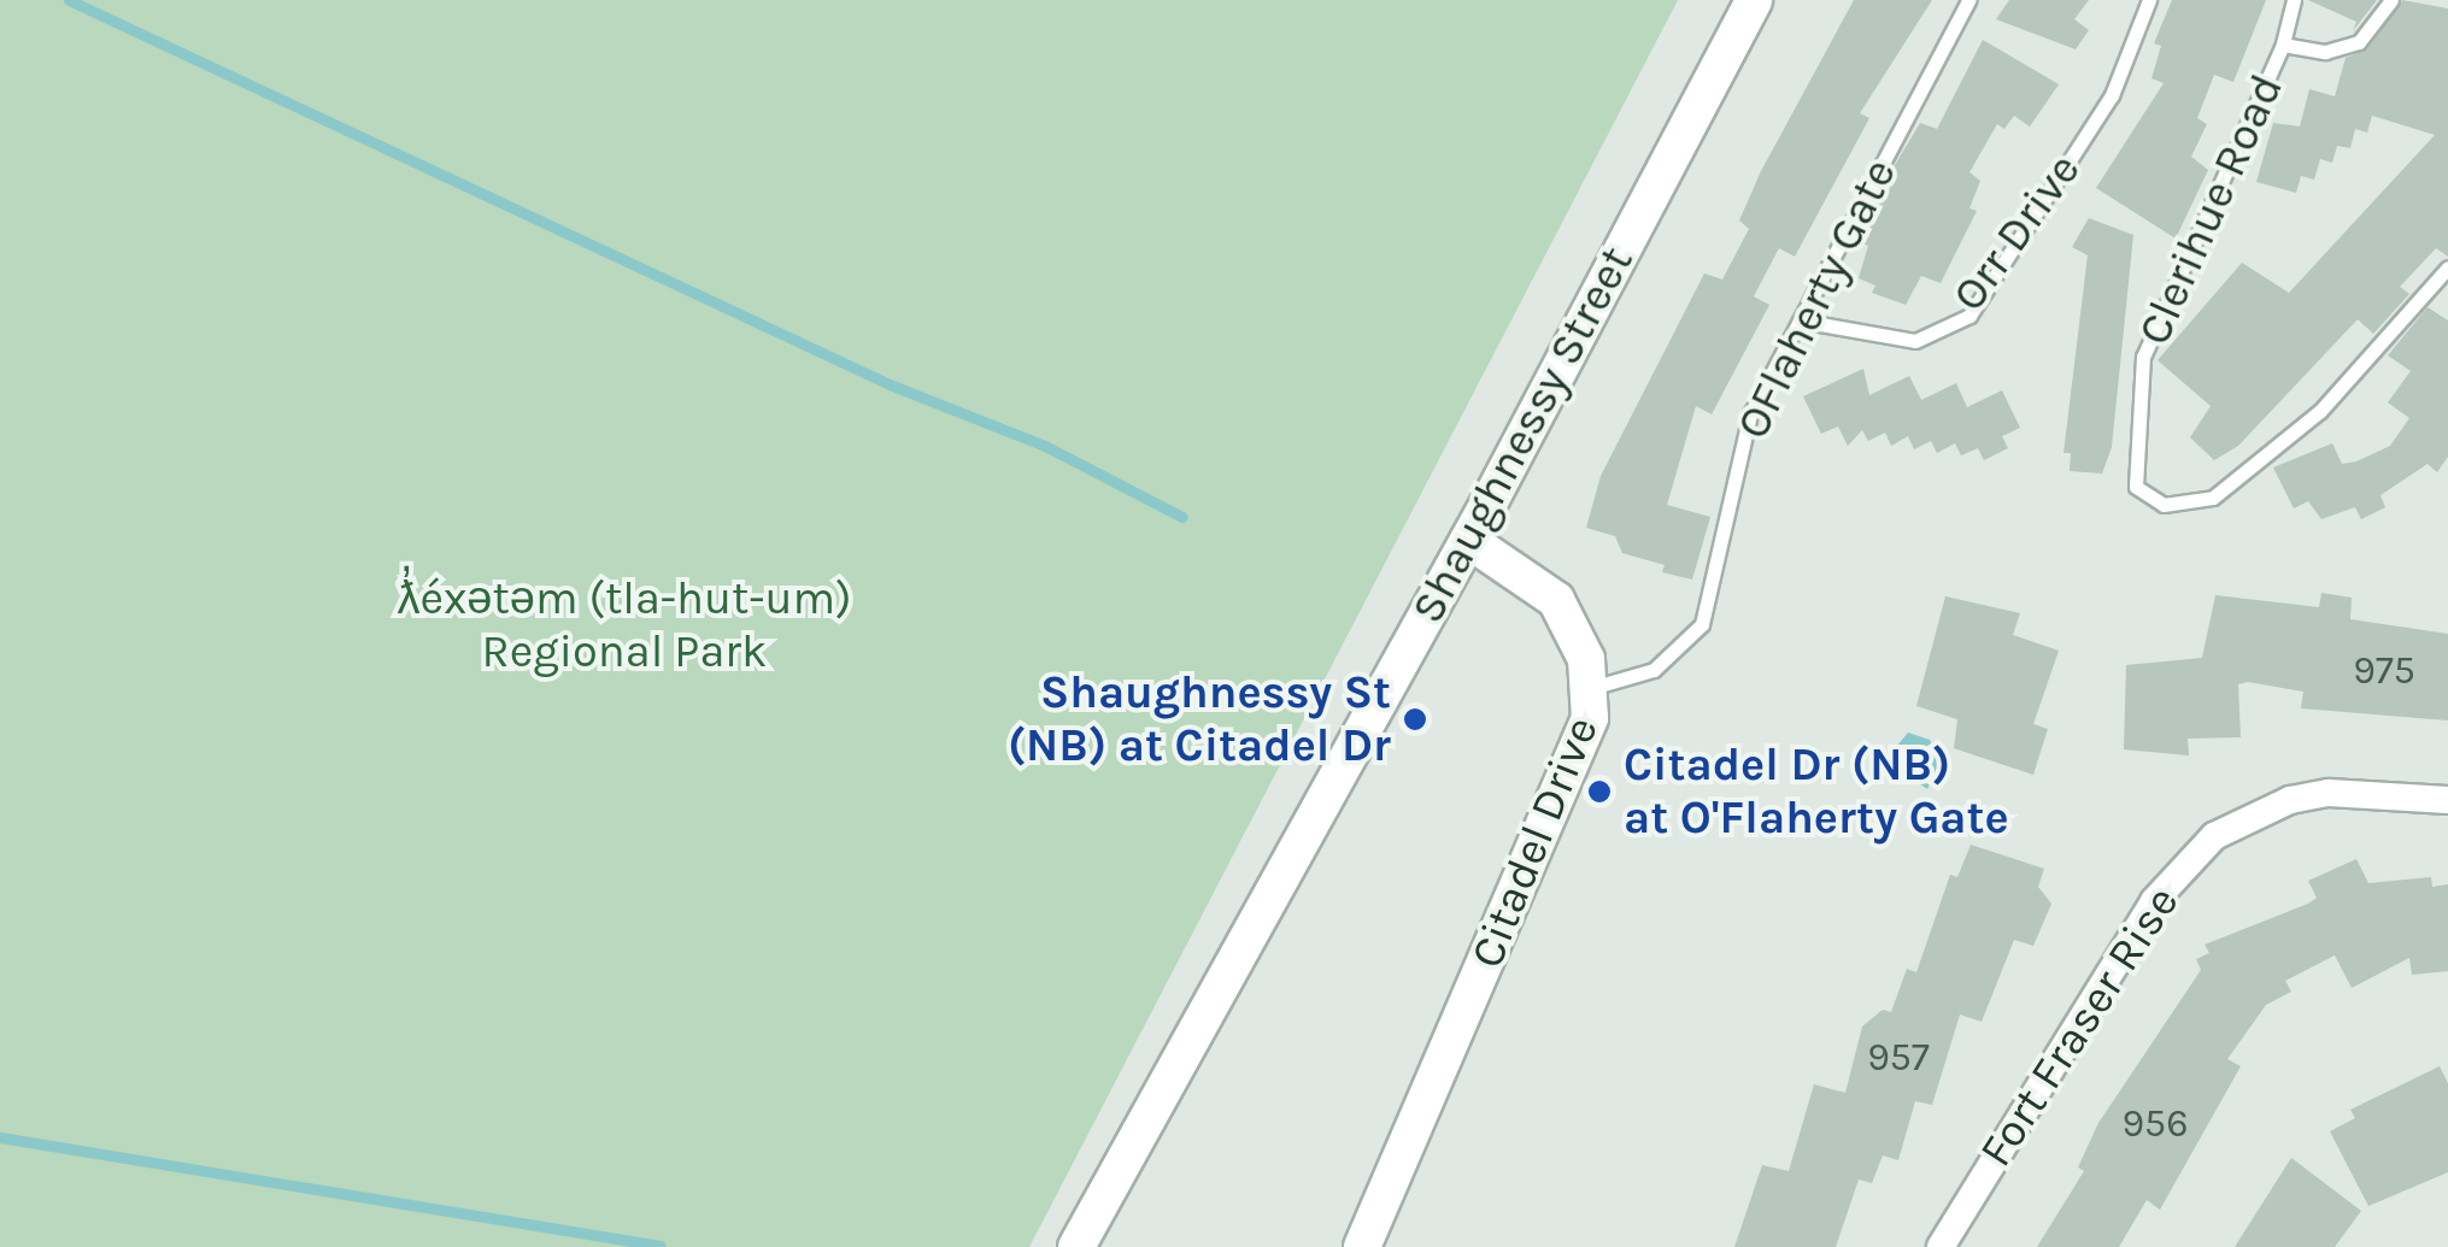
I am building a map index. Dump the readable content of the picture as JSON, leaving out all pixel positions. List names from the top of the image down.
{
  "streets": {
    "main road": ["Shaughnessy Street", "Citadel Drive"],
    "street": ["Fort Fraser Rise"],
    "lane": ["Clerihue Road", "Orr Drive", "OFlaherty Gate"]
  },
  "crossings": [
    ["Orr Drive", "OFlaherty Gate"],
    ["OFlaherty Gate", "Citadel Drive"],
    ["Shaughnessy Street", "Citadel Drive"]
  ],
  "parks": ["ƛ̓éxətəm (tla-hut-um) Regional Park"],
  "places": ["Shaughnessy St (NB) at Citadel Dr", "Citadel Dr (NB) at O'Flaherty Gate"],
  "house_numbers": ["975", "957", "956"]
}
